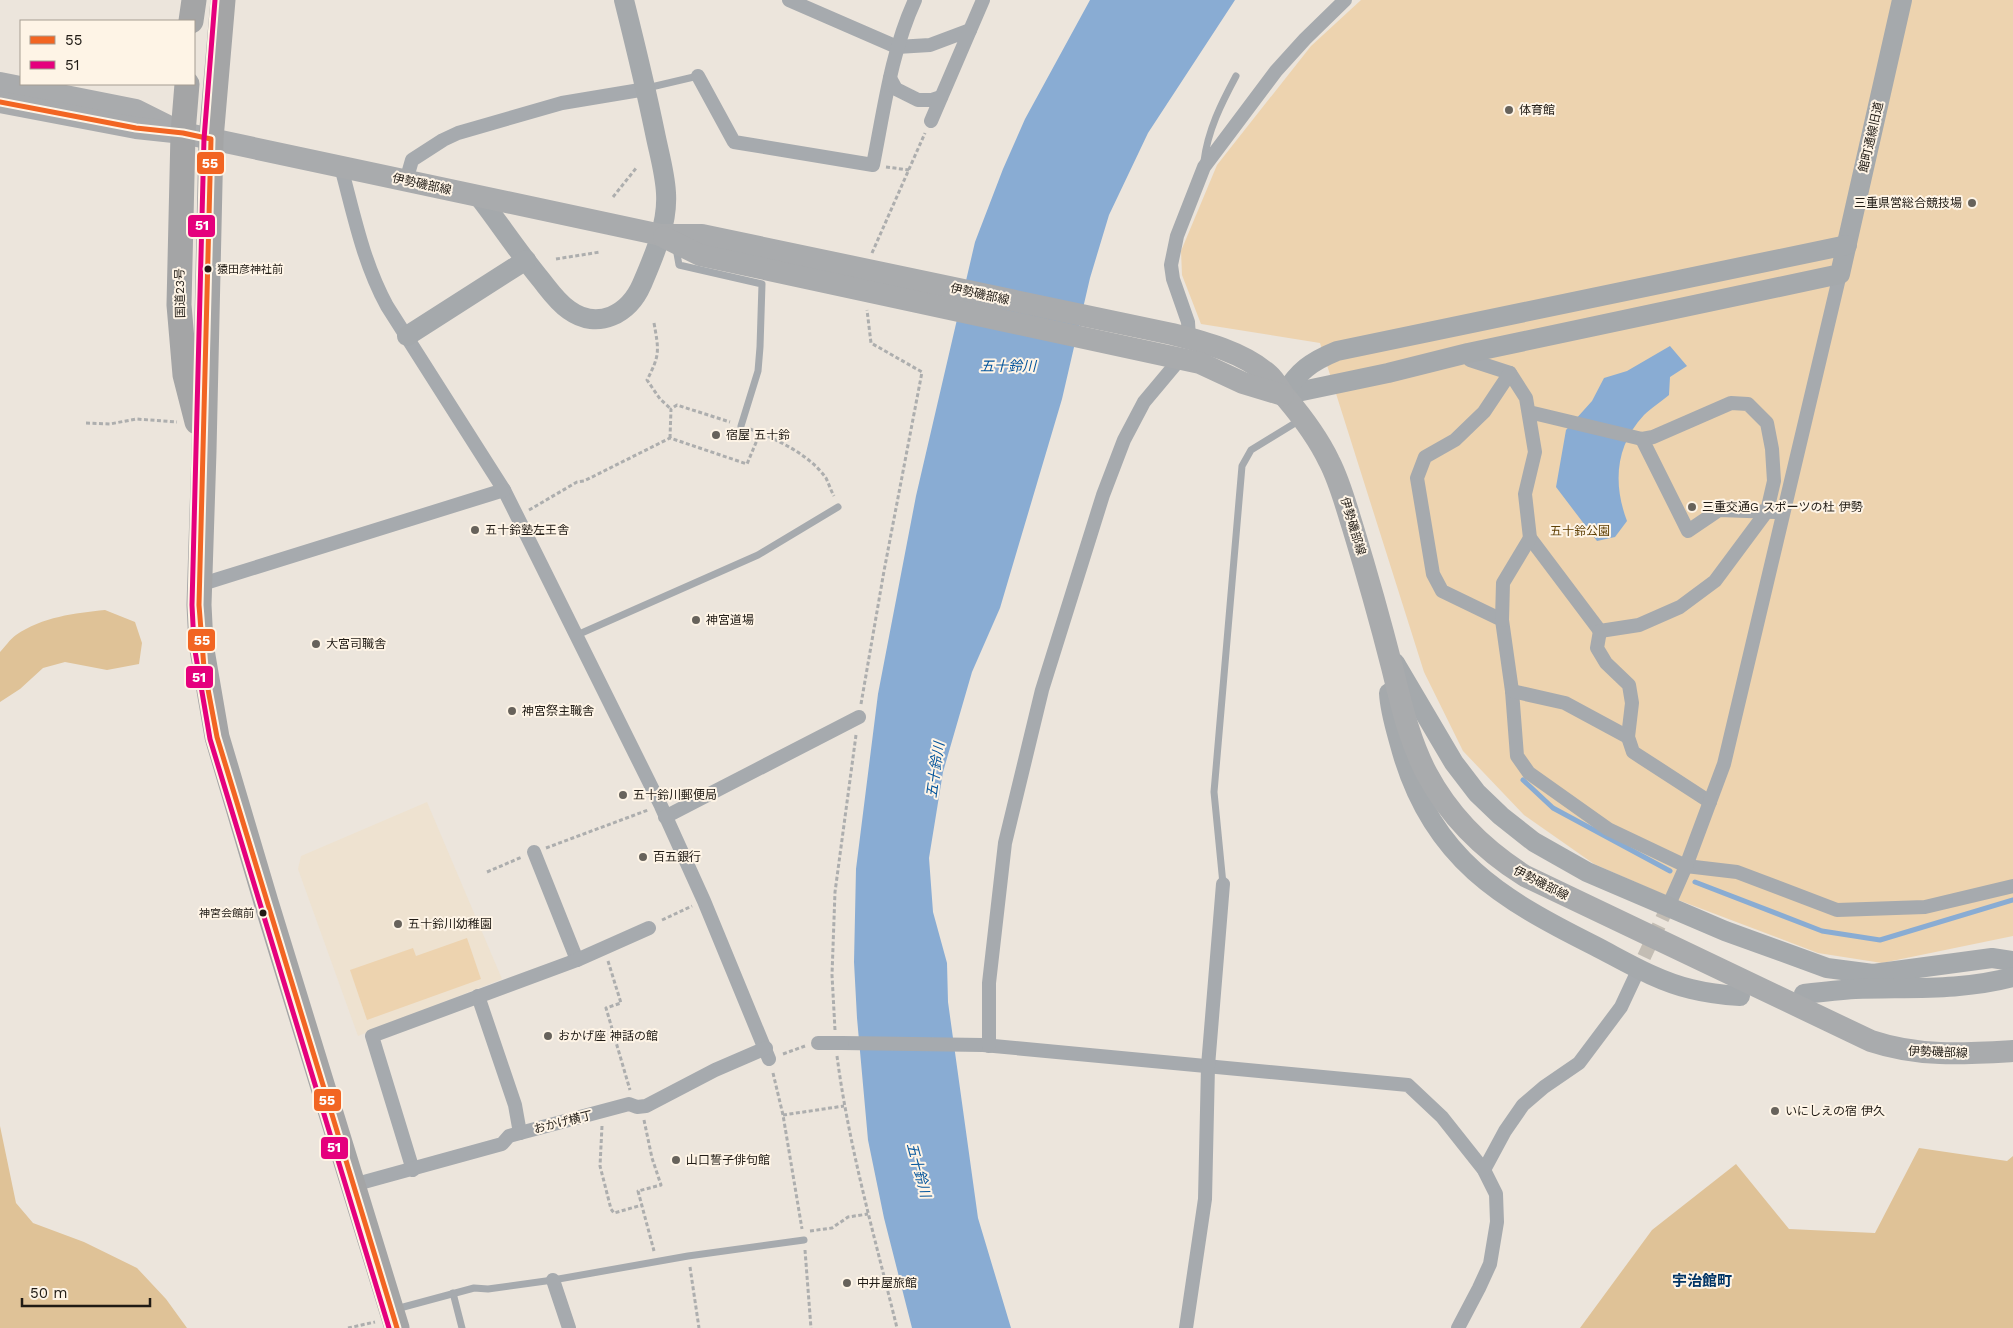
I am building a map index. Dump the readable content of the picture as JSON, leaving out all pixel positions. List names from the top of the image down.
{
  "streets": {
    "highway": ["国道23号"],
    "main road": ["伊勢磯部線"],
    "street": ["館町通線旧道", "おかげ横丁"]
  },
  "crossings": [
    ["伊勢磯部線", "国道23号"],
    ["国道23号", "おかげ横丁"]
  ],
  "districts": ["宇治館町"],
  "water": ["五十鈴川"],
  "parks": ["五十鈴公園"],
  "places": [
    "体育館",
    "三重県営総合競技場",
    "猿田彦神社前",
    "宿屋 五十鈴",
    "三重交通G スポーツの杜 伊勢",
    "五十鈴塾左王舎",
    "神宮道場",
    "大宮司職舎",
    "神宮祭主職舎",
    "五十鈴川郵便局",
    "百五銀行",
    "神宮会館前",
    "五十鈴川幼稚園",
    "おかげ座 神話の館",
    "いにしえの宿 伊久",
    "山口誓子俳句館",
    "中井屋旅館"
  ],
  "lines": ["transit line 51", "transit line 55"],
  "legend": ["55", "51"],
  "scale_bar": "50 m"
}
